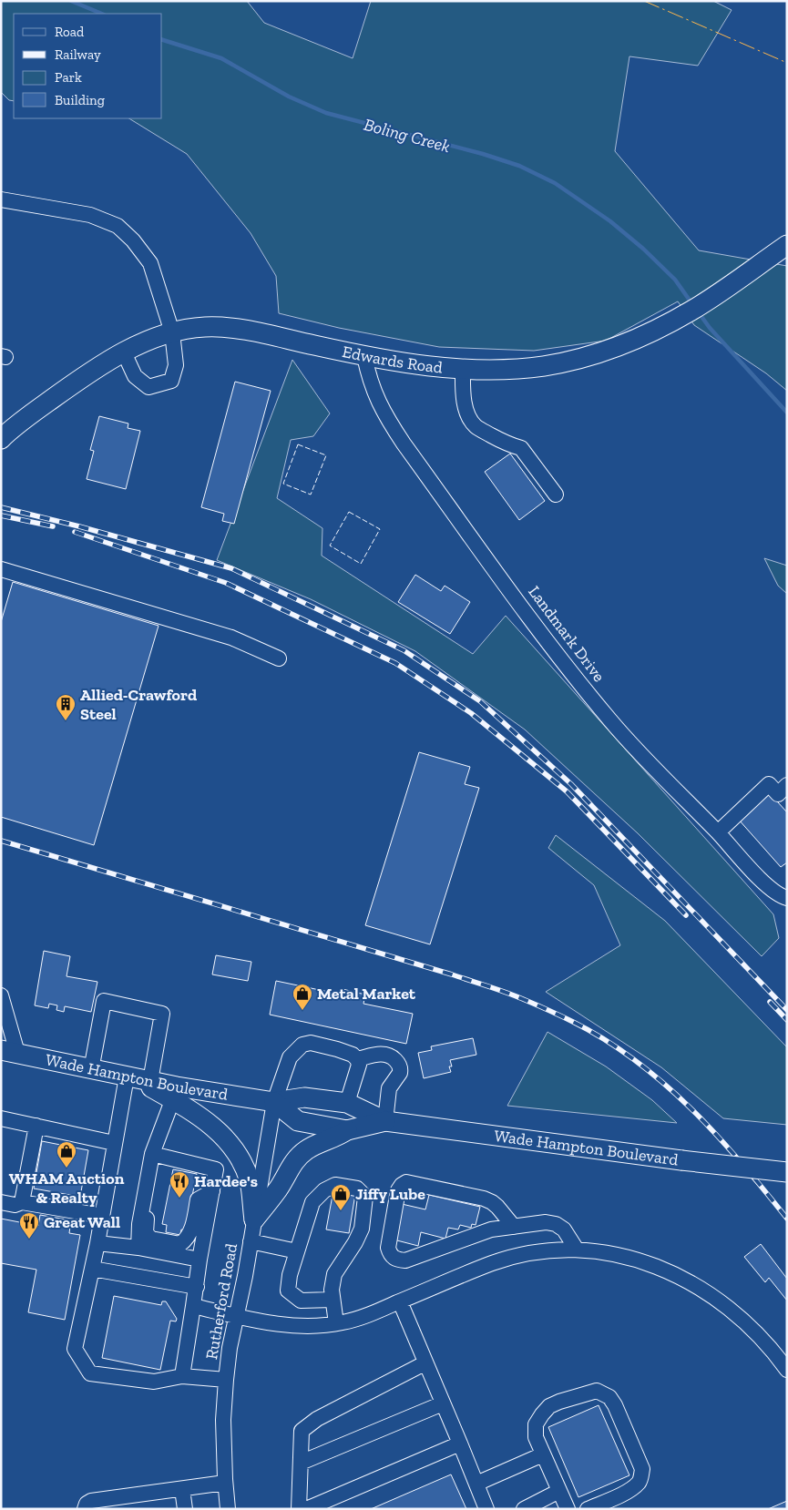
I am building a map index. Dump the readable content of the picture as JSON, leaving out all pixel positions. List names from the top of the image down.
{
  "streets": {
    "main road": ["Edwards Road", "Wade Hampton Boulevard"],
    "street": ["Landmark Drive", "Rutherford Road"]
  },
  "crossings": [
    ["Edwards Road", "Landmark Drive"],
    ["Wade Hampton Boulevard", "Rutherford Road"]
  ],
  "water": ["Boling Creek"],
  "places": {
    "building": ["Allied-Crawford Steel"],
    "shop": ["Metal Market", "WHAM Auction & Realty", "Jiffy Lube"],
    "restaurant": ["Hardee's", "Great Wall"]
  },
  "legend": [
    "Road",
    "Railway",
    "Park",
    "Building"
  ]
}
